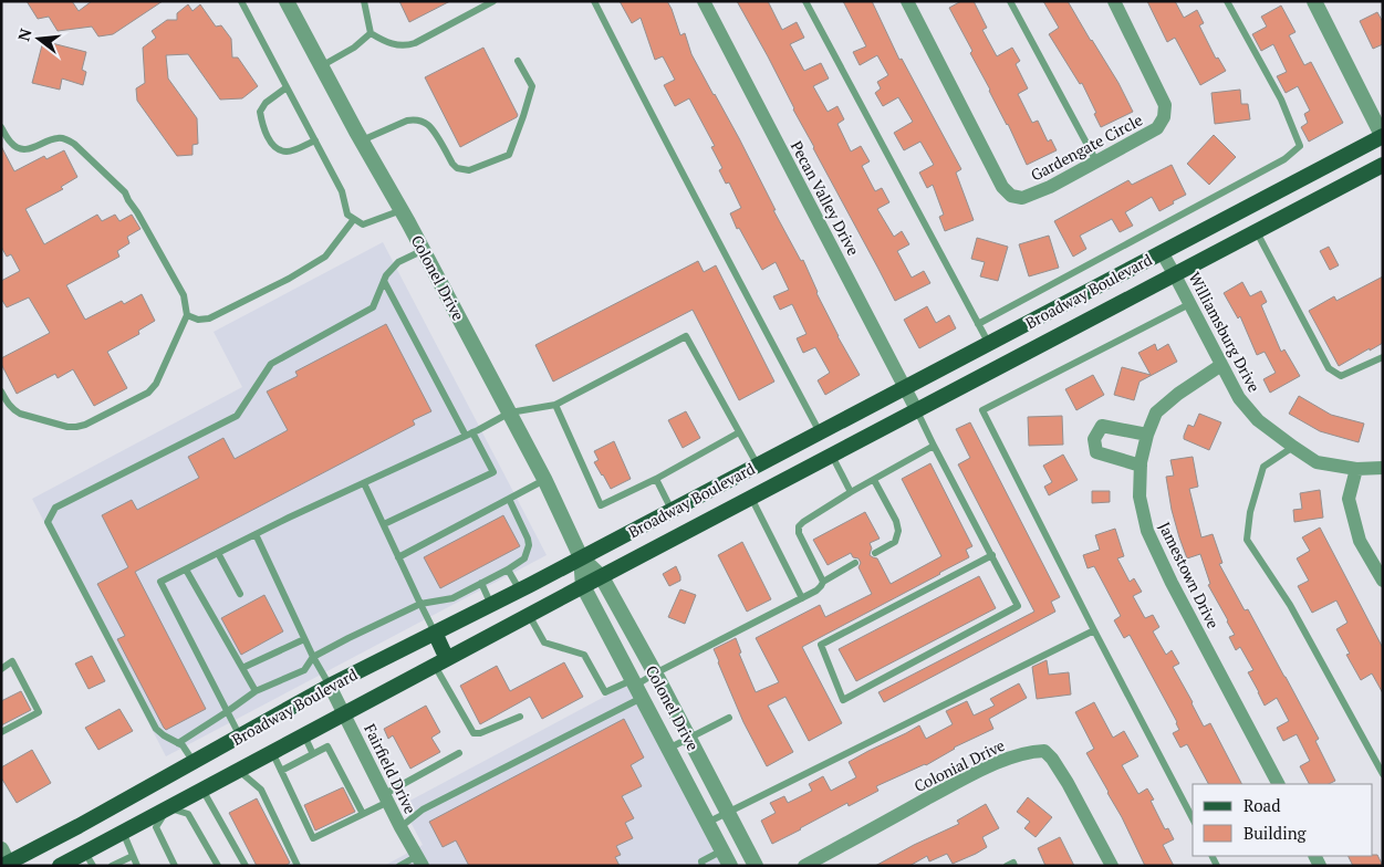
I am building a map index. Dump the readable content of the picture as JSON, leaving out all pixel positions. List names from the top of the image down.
{
  "streets": {
    "main road": ["Broadway Boulevard"],
    "street": [
      "Gardengate Circle",
      "Pecan Valley Drive",
      "Colonel Drive",
      "Williamsburg Drive",
      "Jamestown Drive",
      "Colonial Drive",
      "Fairfield Drive"
    ]
  },
  "crossings": [
    ["Pecan Valley Drive", "Broadway Boulevard"],
    ["Colonel Drive", "Broadway Boulevard"],
    ["Broadway Boulevard", "Williamsburg Drive"],
    ["Broadway Boulevard", "Fairfield Drive"],
    ["Williamsburg Drive", "Jamestown Drive"]
  ],
  "legend": ["Road", "Building"],
  "north": "left"
}
